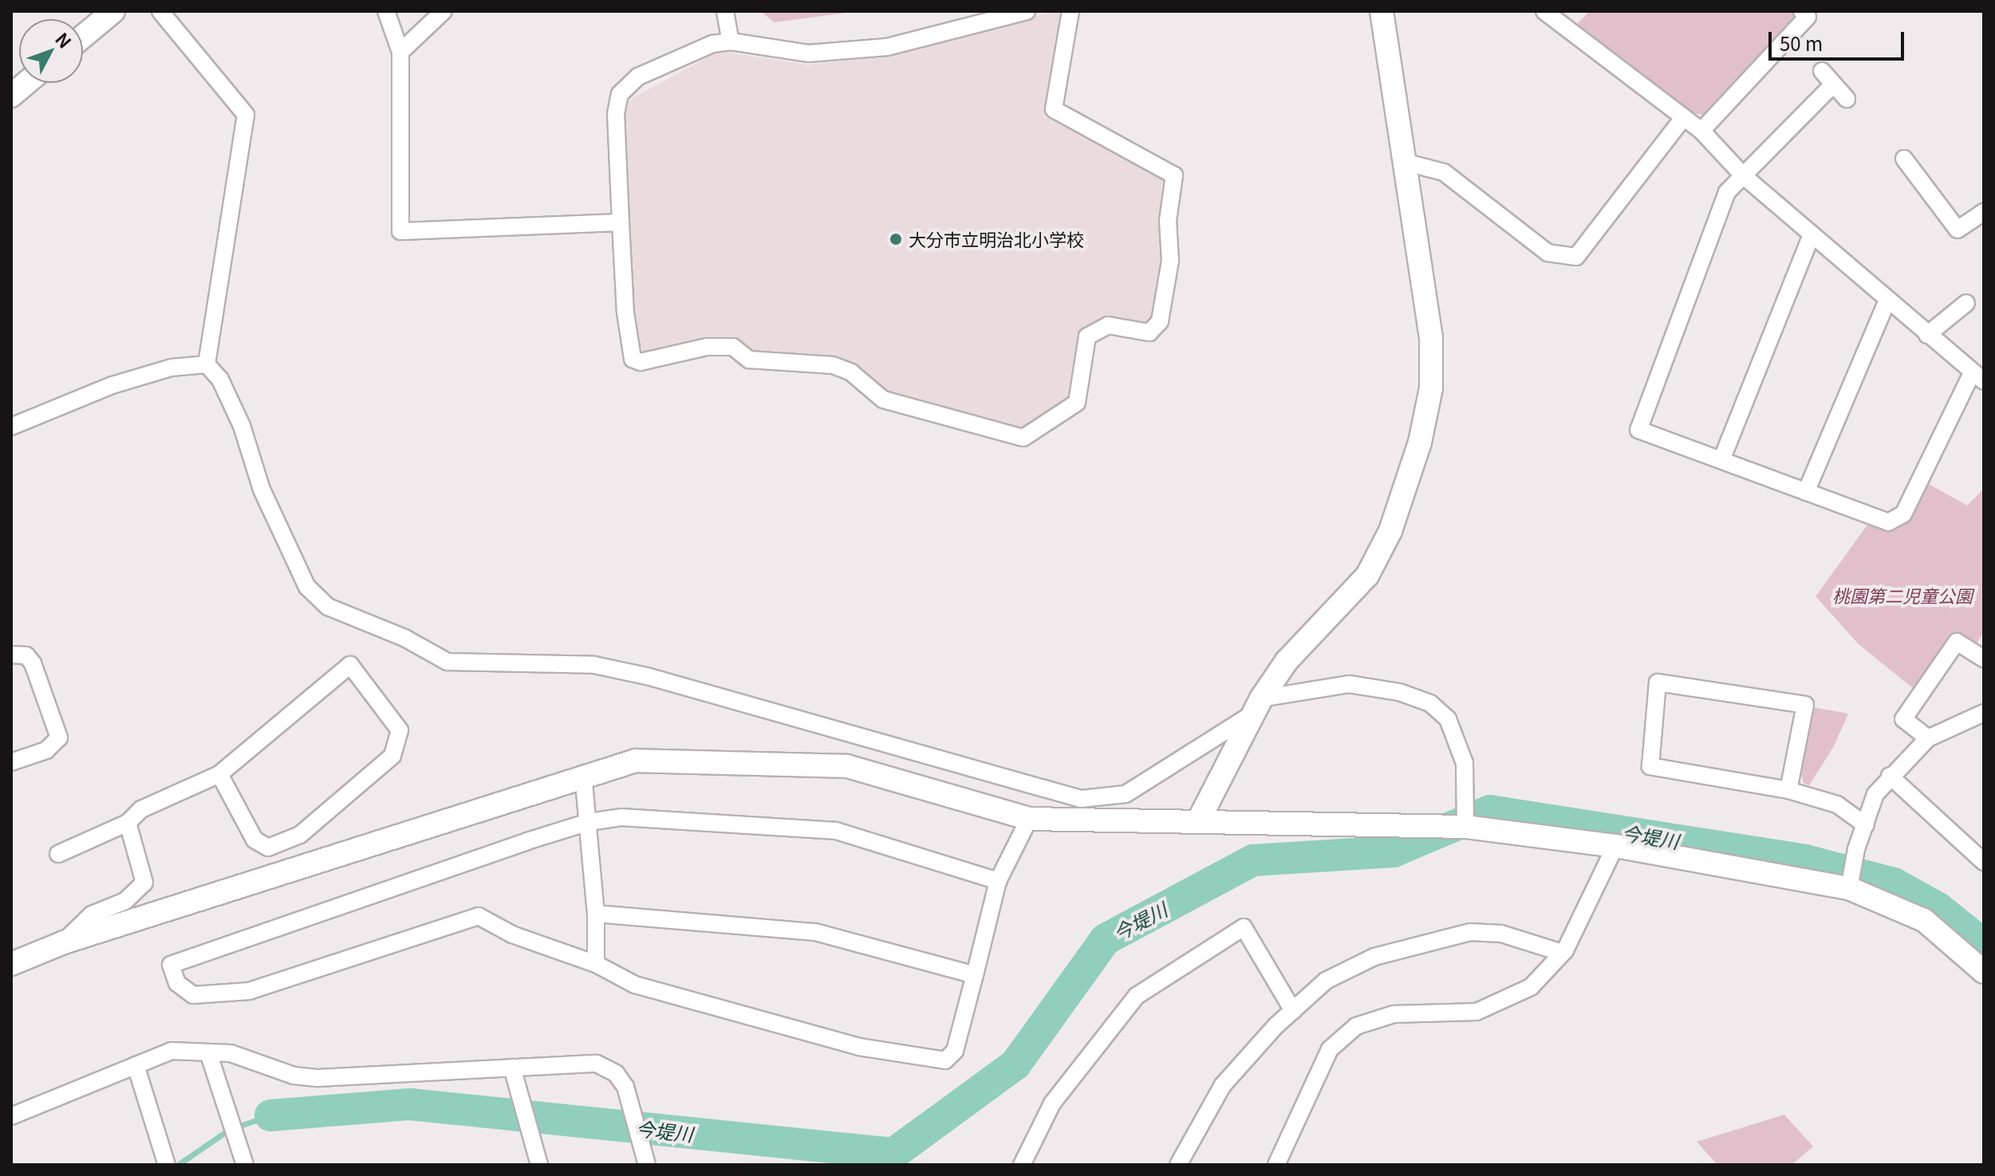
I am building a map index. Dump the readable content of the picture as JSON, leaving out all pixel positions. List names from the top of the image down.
{
  "water": ["今堤川"],
  "parks": ["桃園第二児童公園"],
  "places": ["大分市立明治北小学校"],
  "scale_bar": "50 m",
  "north": "top right"
}
